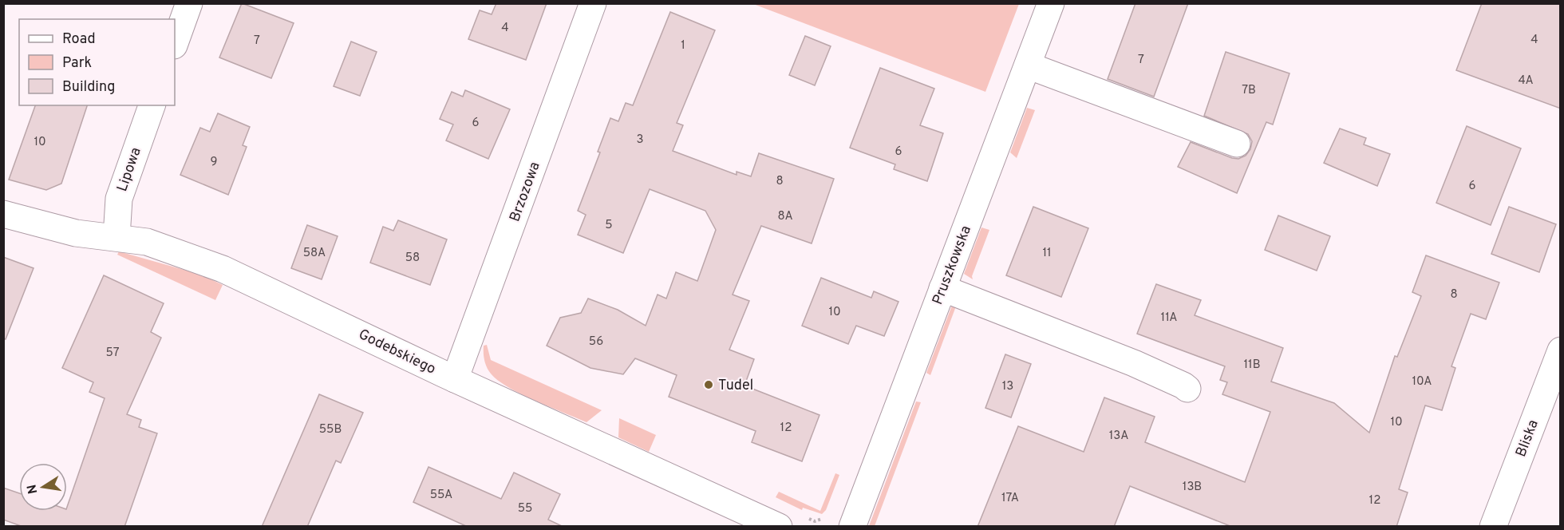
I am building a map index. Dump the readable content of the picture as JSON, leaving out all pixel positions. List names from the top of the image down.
{
  "streets": {
    "street": [
      "Lipowa",
      "Brzozowa",
      "Pruszkowska",
      "Godebskiego",
      "Bliska"
    ]
  },
  "crossings": [
    ["Lipowa", "Godebskiego"],
    ["Brzozowa", "Godebskiego"]
  ],
  "places": ["Tudel"],
  "house_numbers": [
    "4",
    "4",
    "7",
    "1",
    "7",
    "4A",
    "7B",
    "6",
    "3",
    "10",
    "6",
    "9",
    "8",
    "6",
    "8A",
    "5",
    "58A",
    "11",
    "58",
    "8",
    "10",
    "11A",
    "56",
    "57",
    "11B",
    "10A",
    "13",
    "10",
    "12",
    "55B",
    "13A",
    "13B",
    "55A",
    "17A",
    "12",
    "55"
  ],
  "legend": ["Road", "Park", "Building"],
  "north": "left"
}
